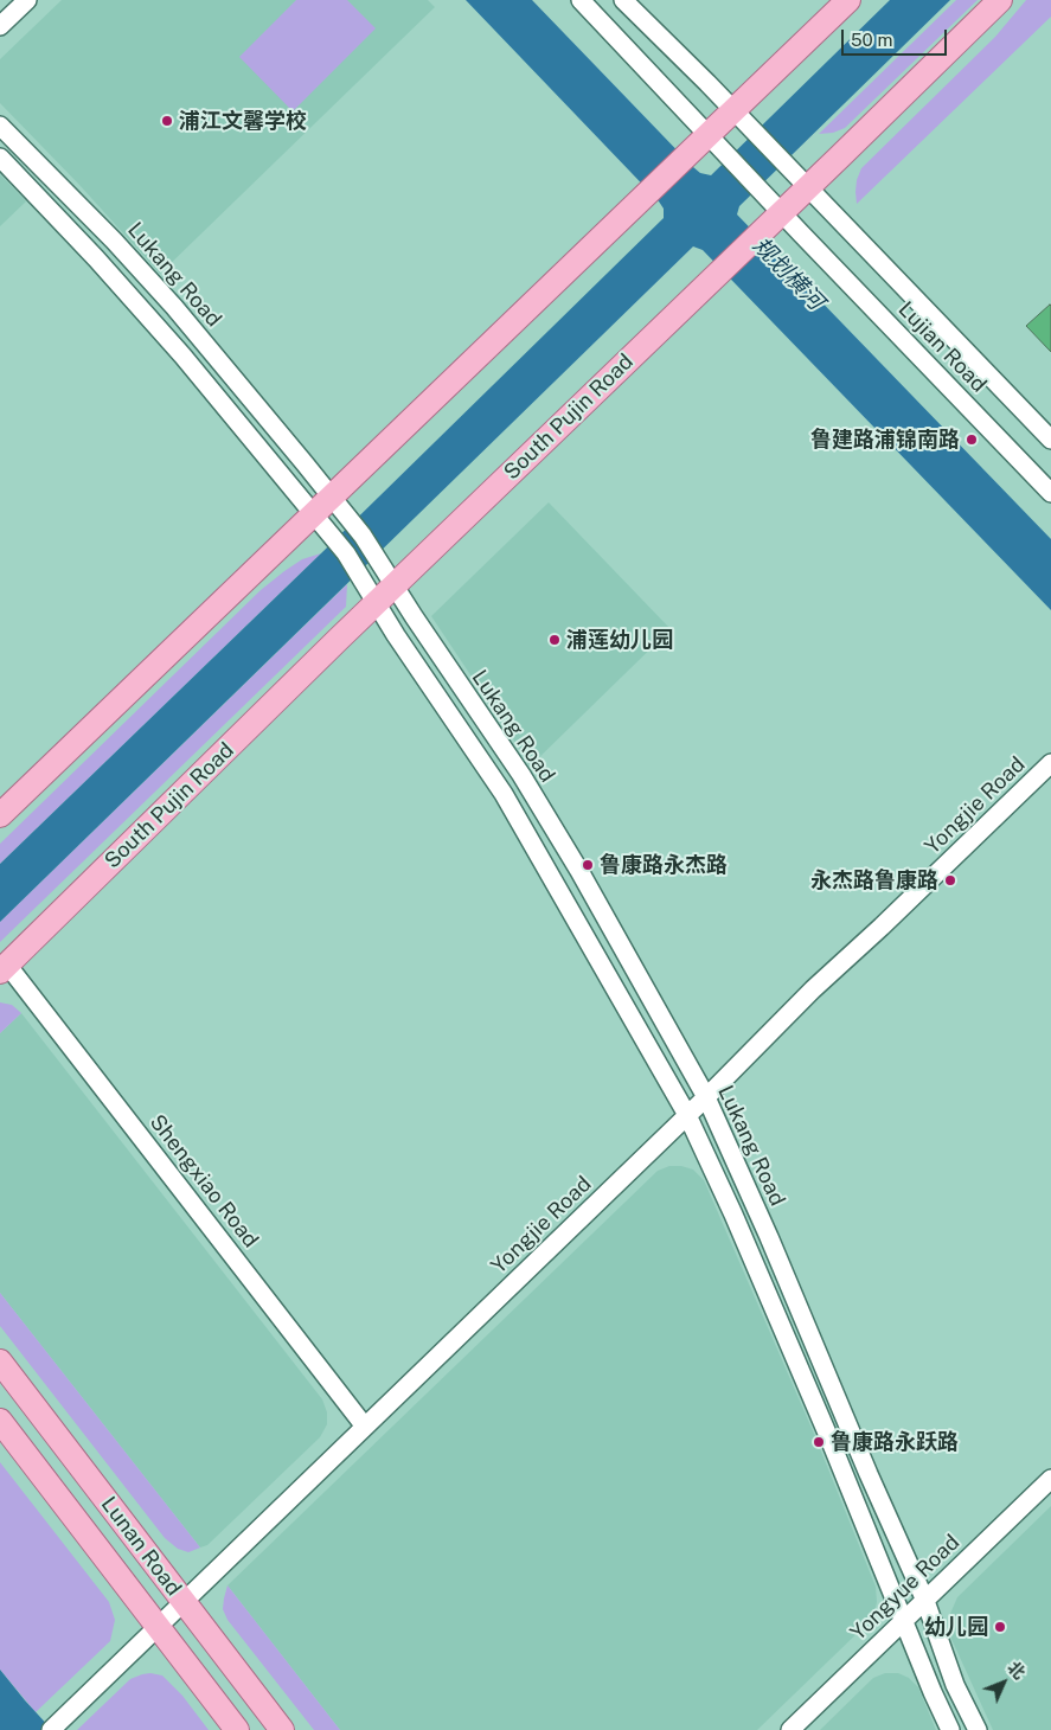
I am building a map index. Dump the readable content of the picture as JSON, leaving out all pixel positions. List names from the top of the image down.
{
  "streets": {
    "main road": ["South Pujin Road", "Lunan Road"],
    "street": [
      "Lukang Road",
      "Lujian Road",
      "Yongjie Road",
      "Shengxiao Road",
      "Yongyue Road"
    ]
  },
  "crossings": [
    ["Lukang Road", "South Pujin Road"],
    ["Lukang Road", "Yongjie Road"],
    ["Lukang Road", "Yongyue Road"],
    ["Lujian Road", "South Pujin Road"],
    ["South Pujin Road", "Shengxiao Road"],
    ["Yongjie Road", "Shengxiao Road"],
    ["Yongjie Road", "Lunan Road"]
  ],
  "water": ["规划横河"],
  "places": [
    "浦江文馨学校",
    "鲁建路浦锦南路",
    "浦莲幼儿园",
    "鲁康路永杰路",
    "永杰路鲁康路",
    "鲁康路永跃路",
    "幼儿园"
  ],
  "scale_bar": "50 m",
  "north": "top right"
}
